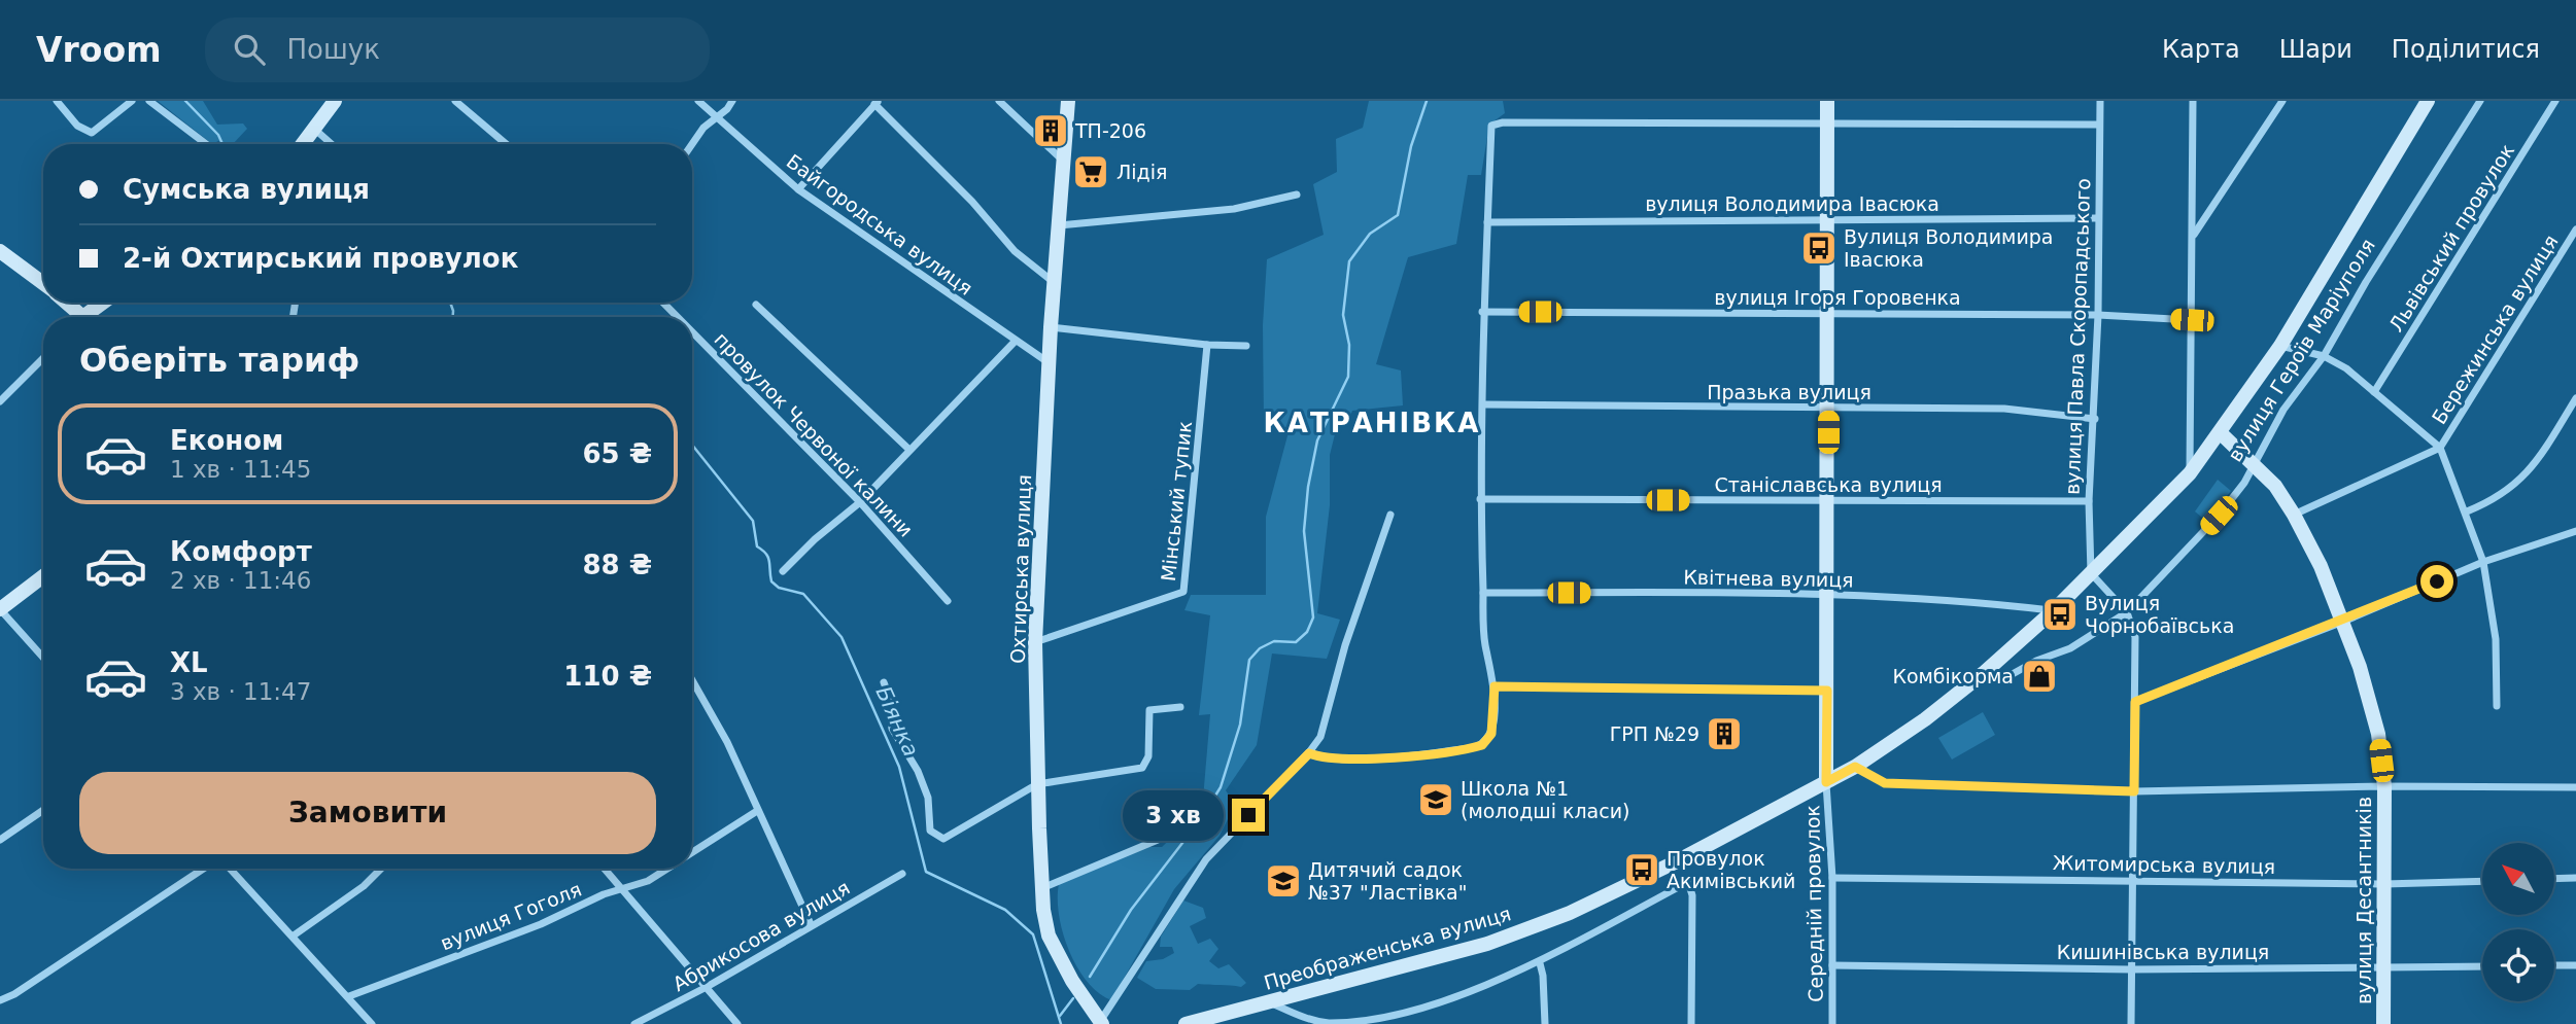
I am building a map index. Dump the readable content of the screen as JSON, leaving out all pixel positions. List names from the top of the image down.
{
  "streets": {
    "street": [
      "вулиця Володимира Івасюка",
      "Байгородська вулиця",
      "Львівський провулок",
      "вулиця Ігоря Горовенка",
      "Бережинська вулиця",
      "вулиця Павла Скоропадського",
      "вулиця Героїв Маріуполя",
      "Празька вулиця",
      "провулок Червоної калини",
      "Станіславська вулиця",
      "Мінський тупик",
      "Охтирська вулиця",
      "Квітнева вулиця",
      "Житомирська вулиця",
      "вулиця Десантників",
      "Середній провулок",
      "вулиця Гоголя",
      "Абрикосова вулиця",
      "Преображенська вулиця",
      "Кишинівська вулиця"
    ]
  },
  "crossings": [
    ["вулиця Володимира Івасюка", "вулиця Павла Скоропадського"],
    ["Байгородська вулиця", "Охтирська вулиця"],
    ["вулиця Ігоря Горовенка", "вулиця Павла Скоропадського"],
    ["вулиця Павла Скоропадського", "вулиця Героїв Маріуполя"],
    ["вулиця Павла Скоропадського", "Празька вулиця"],
    ["вулиця Павла Скоропадського", "Станіславська вулиця"],
    ["вулиця Героїв Маріуполя", "Квітнева вулиця"],
    ["вулиця Героїв Маріуполя", "вулиця Десантників"],
    ["вулиця Героїв Маріуполя", "Середній провулок"],
    ["вулиця Героїв Маріуполя", "Преображенська вулиця"],
    ["Мінський тупик", "Охтирська вулиця"],
    ["Житомирська вулиця", "вулиця Десантників"],
    ["Житомирська вулиця", "Середній провулок"],
    ["вулиця Десантників", "Кишинівська вулиця"],
    ["Середній провулок", "Преображенська вулиця"],
    ["Середній провулок", "Кишинівська вулиця"]
  ],
  "districts": ["КАТРАНІВКА"],
  "water": ["Біянка"],
  "places": {
    "building": ["ТП-206", "ГРП №29"],
    "supermarket": ["Лідія"],
    "bus stop": ["Вулиця Володимира Івасюка", "Вулиця Чорнобаївська", "Провулок Акимівський"],
    "shop": ["Комбікорма"],
    "school or university": ["Школа №1 (молодші класи)", "Дитячий садок №37 \"Ластівка\""]
  },
  "north": "top left",
  "page": {
    "header": "Vroom",
    "search": "Пошук",
    "nav": ["Карта", "Шари", "Поділитися"],
    "banner": ["Сумська вулиця", "2-й Охтирський провулок"],
    "heading": "Оберіть тариф",
    "list": [
      {
        "name": "Економ",
        "note": "1 хв · 11:45",
        "value": "65 ₴"
      },
      {
        "name": "Комфорт",
        "note": "2 хв · 11:46",
        "value": "88 ₴"
      },
      {
        "name": "XL",
        "note": "3 хв · 11:47",
        "value": "110 ₴"
      }
    ],
    "buttons": "Замовити",
    "bubble": "3 хв"
  }
}
